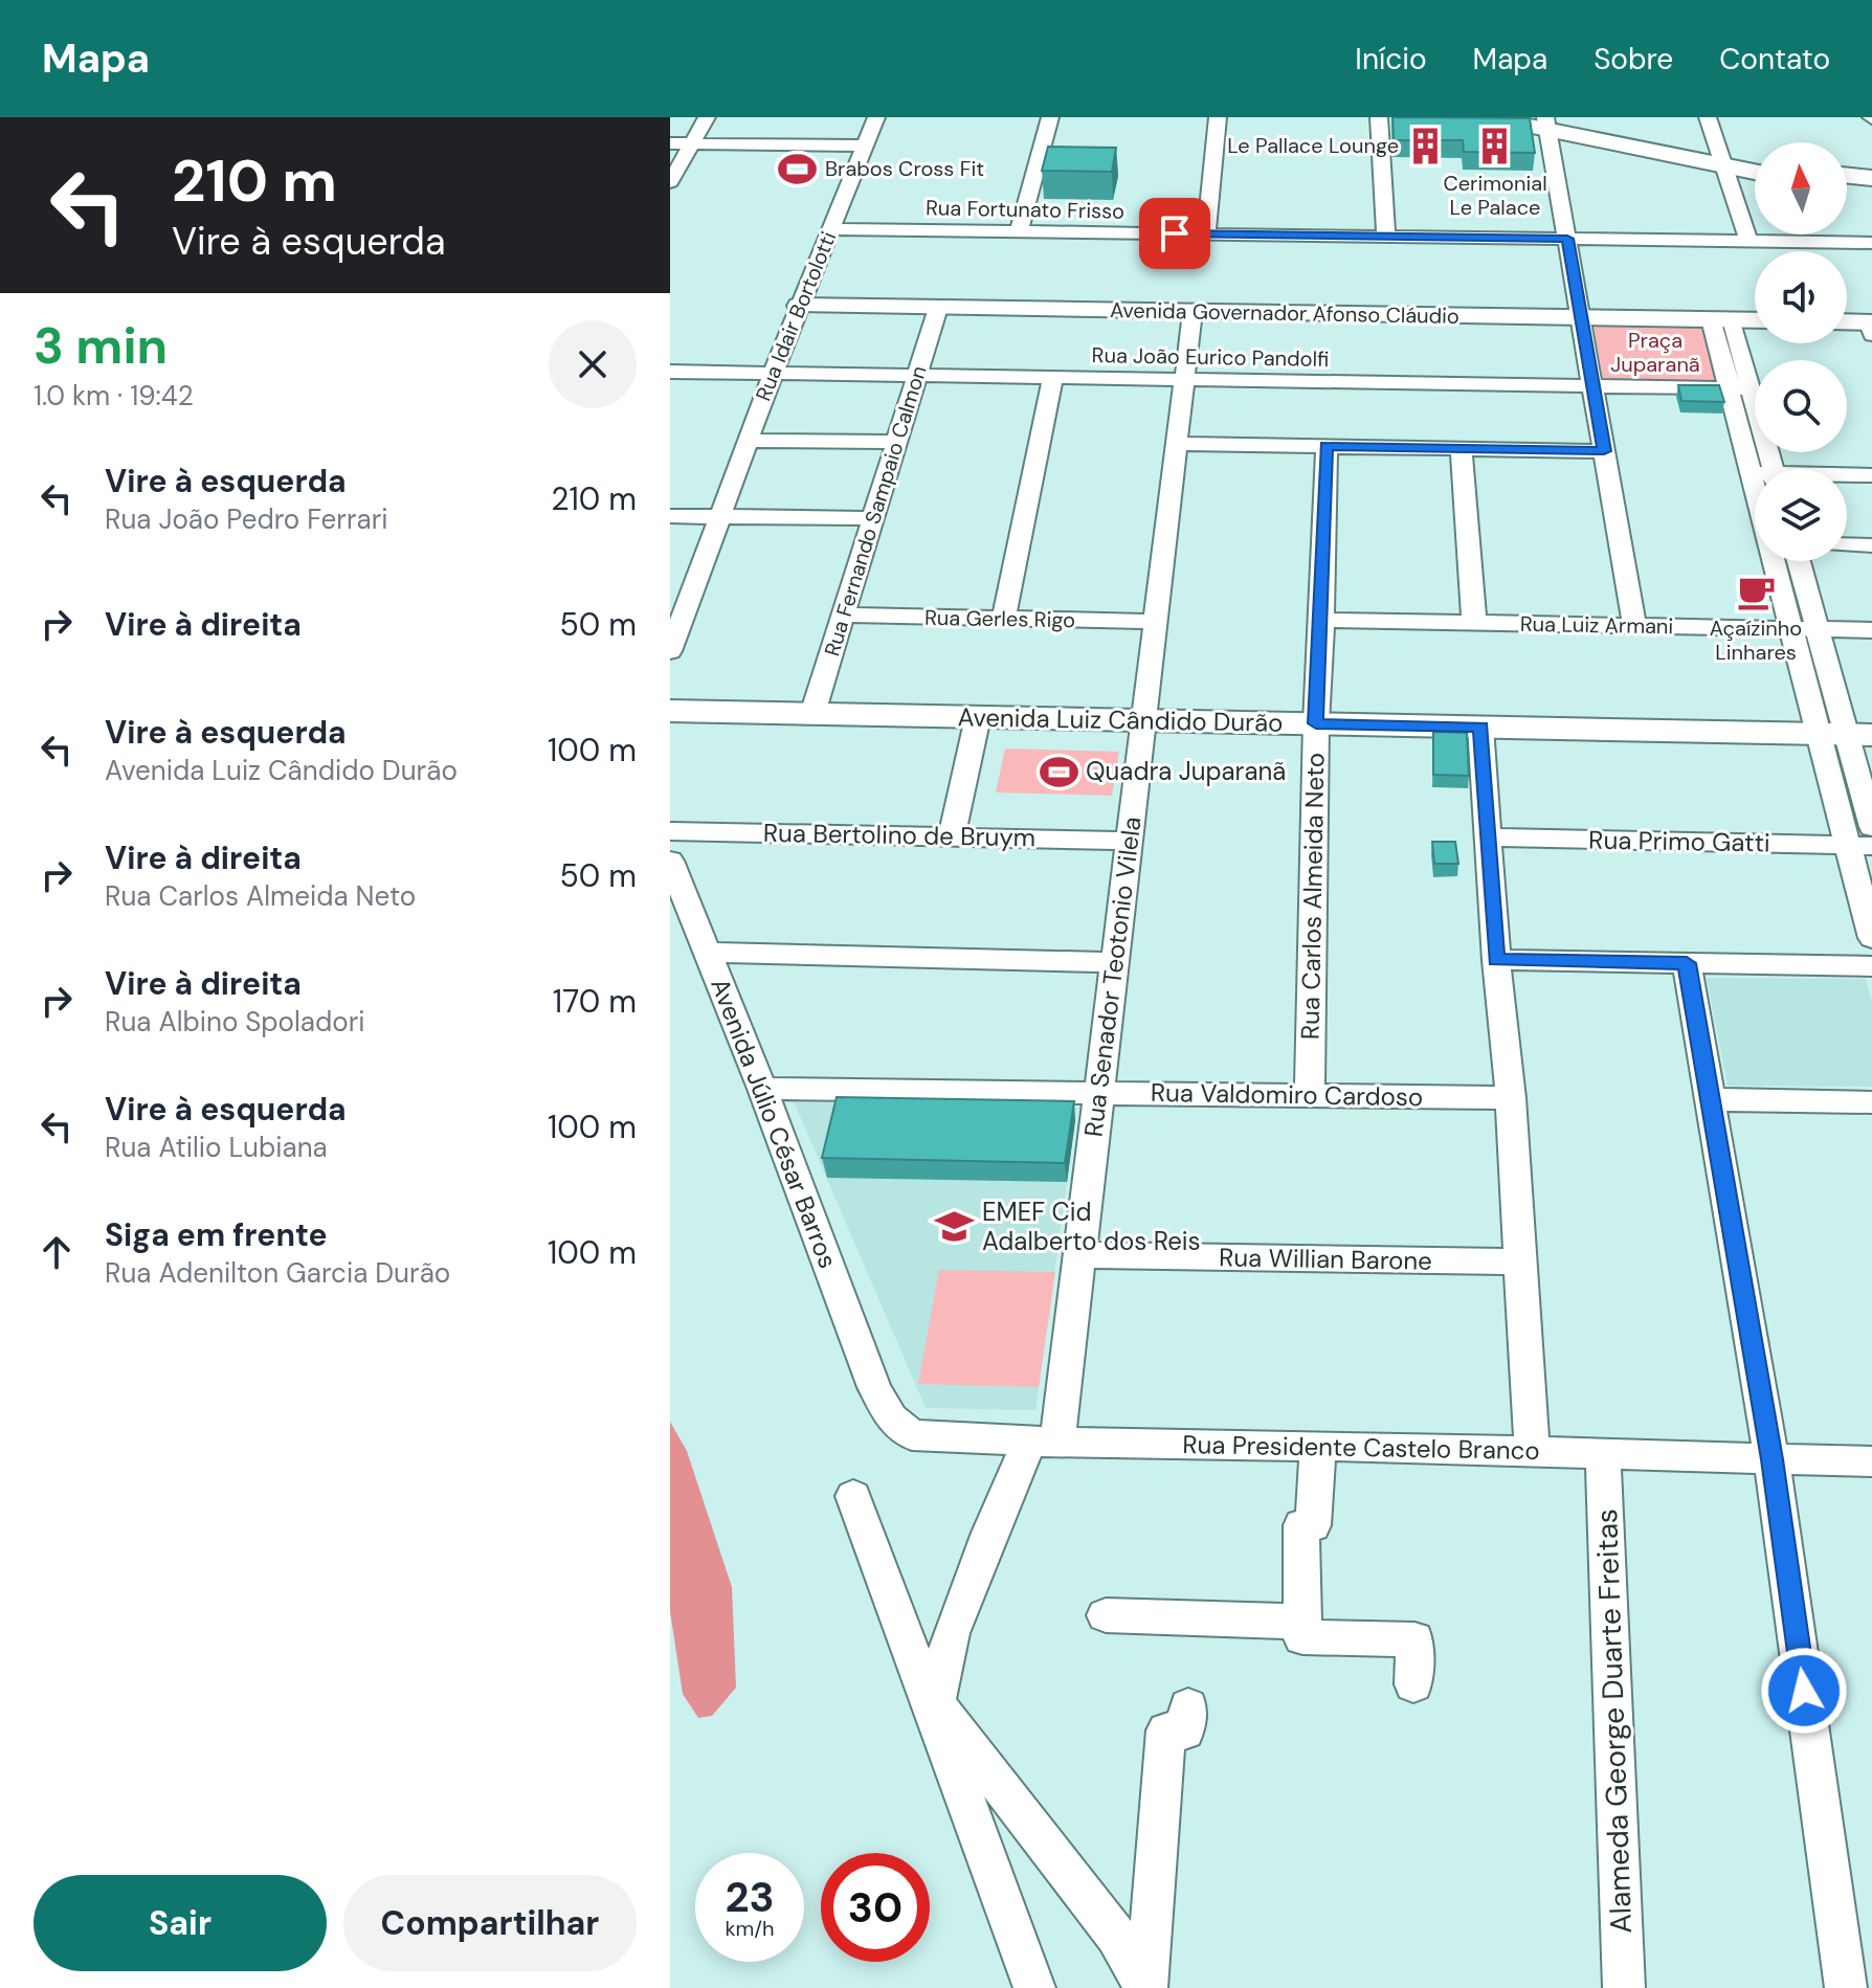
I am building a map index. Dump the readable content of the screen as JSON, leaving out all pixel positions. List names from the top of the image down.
{
  "streets": {
    "street": [
      "Rua Fortunato Frisso",
      "Avenida Governador Afonso Cláudio",
      "Rua Idair Bortolotti",
      "Rua João Eurico Pandolfi",
      "Rua Fernando Sampaio Calmon",
      "Rua Gerles Rigo",
      "Rua Luiz Armani",
      "Avenida Luiz Cândido Durão",
      "Rua Bertolino de Bruym",
      "Rua Primo Gatti",
      "Rua Carlos Almeida Neto",
      "Rua Senador Teotonio Vilela",
      "Rua Valdomiro Cardoso",
      "Avenida Júlio César Barros",
      "Rua Willian Barone",
      "Rua Presidente Castelo Branco",
      "Alameda George Duarte Freitas"
    ]
  },
  "crossings": [
    ["Rua Fortunato Frisso", "Rua Idair Bortolotti"],
    ["Avenida Governador Afonso Cláudio", "Rua Idair Bortolotti"],
    ["Avenida Governador Afonso Cláudio", "Rua Fernando Sampaio Calmon"],
    ["Avenida Governador Afonso Cláudio", "Rua Senador Teotonio Vilela"],
    ["Rua Idair Bortolotti", "Rua João Eurico Pandolfi"],
    ["Rua João Eurico Pandolfi", "Rua Fernando Sampaio Calmon"],
    ["Rua João Eurico Pandolfi", "Rua Senador Teotonio Vilela"],
    ["Rua Fernando Sampaio Calmon", "Rua Gerles Rigo"],
    ["Rua Fernando Sampaio Calmon", "Avenida Luiz Cândido Durão"],
    ["Rua Gerles Rigo", "Rua Senador Teotonio Vilela"],
    ["Rua Luiz Armani", "Rua Carlos Almeida Neto"],
    ["Avenida Luiz Cândido Durão", "Rua Carlos Almeida Neto"],
    ["Avenida Luiz Cândido Durão", "Rua Senador Teotonio Vilela"],
    ["Rua Bertolino de Bruym", "Rua Senador Teotonio Vilela"],
    ["Rua Carlos Almeida Neto", "Rua Valdomiro Cardoso"],
    ["Rua Senador Teotonio Vilela", "Rua Valdomiro Cardoso"],
    ["Rua Senador Teotonio Vilela", "Rua Willian Barone"],
    ["Rua Senador Teotonio Vilela", "Rua Presidente Castelo Branco"],
    ["Rua Valdomiro Cardoso", "Avenida Júlio César Barros"],
    ["Avenida Júlio César Barros", "Rua Presidente Castelo Branco"],
    ["Rua Presidente Castelo Branco", "Alameda George Duarte Freitas"]
  ],
  "parks": ["Praça Juparanã"],
  "places": {
    "building": ["Le Pallace Lounge", "Cerimonial Le Palace"],
    "sports": ["Brabos Cross Fit", "Quadra Juparanã"],
    "cafe": ["Açaízinho Linhares"],
    "school or university": ["EMEF Cid Adalberto dos Reis"]
  },
  "north": "top",
  "page": {
    "header": "Mapa",
    "nav": [
      "Início",
      "Mapa",
      "Sobre",
      "Contato"
    ],
    "turn": ["210 m", "Vire à esquerda"],
    "heading": ["3 min", "1.0 km · 19:42"],
    "list": [
      {
        "name": "Vire à esquerda",
        "note": "Rua João Pedro Ferrari",
        "value": "210 m"
      },
      {
        "name": "Vire à direita",
        "value": "50 m"
      },
      {
        "name": "Vire à esquerda",
        "note": "Avenida Luiz Cândido Durão",
        "value": "100 m"
      },
      {
        "name": "Vire à direita",
        "note": "Rua Carlos Almeida Neto",
        "value": "50 m"
      },
      {
        "name": "Vire à direita",
        "note": "Rua Albino Spoladori",
        "value": "170 m"
      },
      {
        "name": "Vire à esquerda",
        "note": "Rua Atilio Lubiana",
        "value": "100 m"
      },
      {
        "name": "Siga em frente",
        "note": "Rua Adenilton Garcia Durão",
        "value": "100 m"
      }
    ],
    "speed": "23 km/h",
    "limit": "30",
    "buttons": ["Sair", "Compartilhar"]
  }
}
